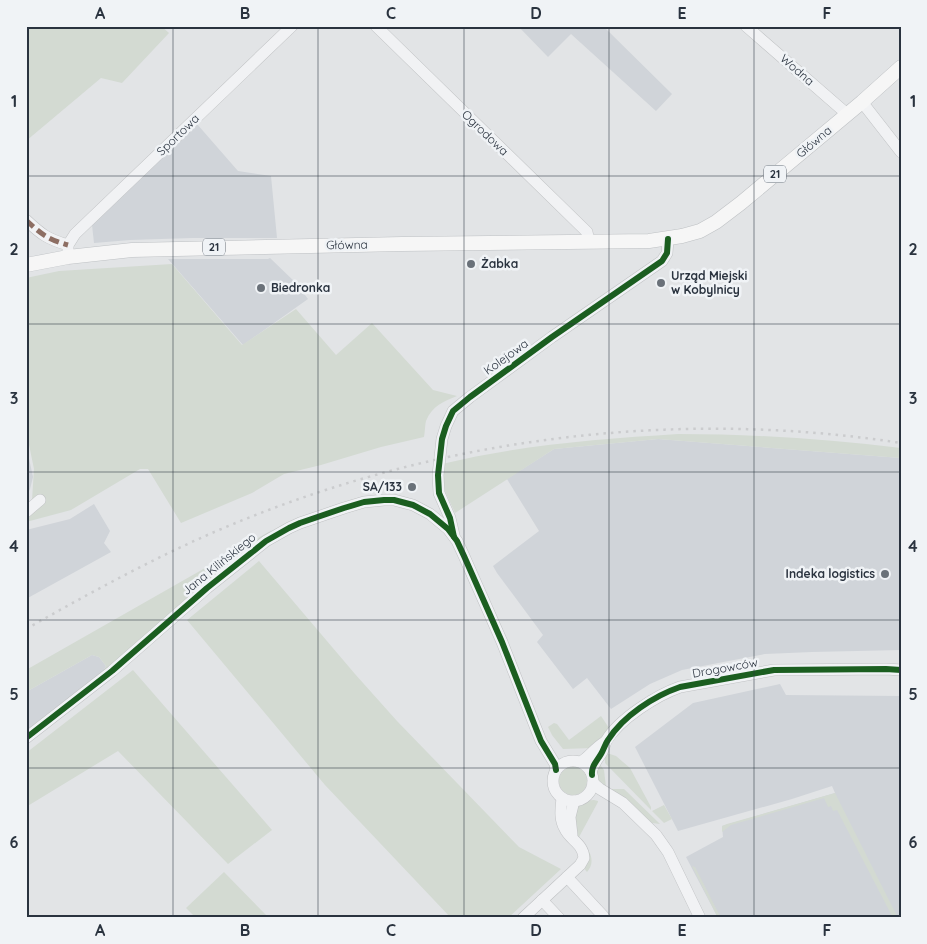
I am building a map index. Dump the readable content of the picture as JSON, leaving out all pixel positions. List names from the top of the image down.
{
  "streets": {
    "main road": ["Główna", "21"],
    "street": [
      "Wodna",
      "Ogrodowa",
      "Sportowa",
      "Kolejowa",
      "Jana Kilińskiego",
      "Drogowców"
    ]
  },
  "crossings": [
    ["Wodna", "Główna"],
    ["Ogrodowa", "Główna"],
    ["Sportowa", "Główna"],
    ["Główna", "Kolejowa"],
    ["Kolejowa", "Jana Kilińskiego"]
  ],
  "places": [
    "Żabka",
    "Urząd Miejski w Kobylnicy",
    "Biedronka",
    "SA/133",
    "Indeka logistics"
  ],
  "grid": {
    "columns": [
      "A",
      "B",
      "C",
      "D",
      "E",
      "F"
    ],
    "rows": [
      "1",
      "2",
      "3",
      "4",
      "5",
      "6"
    ]
  }
}
